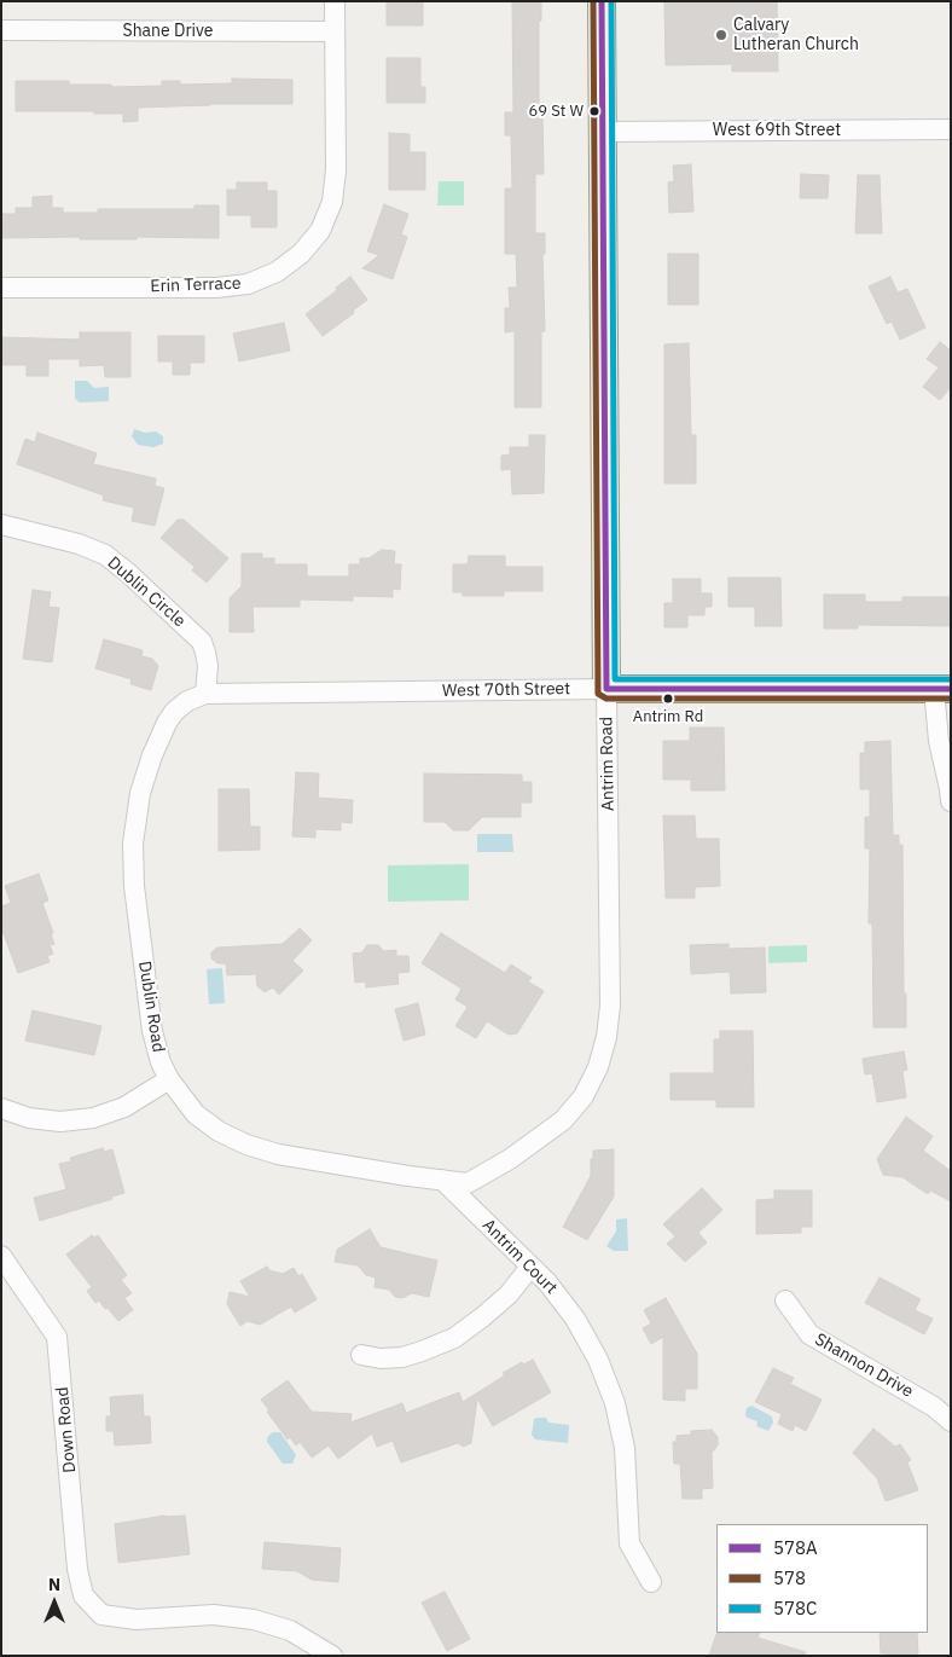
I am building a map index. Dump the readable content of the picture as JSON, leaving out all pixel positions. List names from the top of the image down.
{
  "streets": {
    "street": [
      "Shane Drive",
      "West 69th Street",
      "Erin Terrace",
      "Dublin Circle",
      "West 70th Street",
      "Antrim Road",
      "Dublin Road",
      "Antrim Court",
      "Shannon Drive",
      "Down Road"
    ]
  },
  "crossings": [
    ["Shane Drive", "Erin Terrace"],
    ["West 69th Street", "Antrim Road"],
    ["Dublin Circle", "West 70th Street"],
    ["Dublin Circle", "Dublin Road"],
    ["West 70th Street", "Antrim Road"],
    ["West 70th Street", "Dublin Road"],
    ["Antrim Road", "Dublin Road"],
    ["Antrim Road", "Antrim Court"],
    ["Dublin Road", "Antrim Court"]
  ],
  "places": ["Calvary Lutheran Church", "69 St W", "Antrim Rd"],
  "lines": ["transit line 578A", "transit line 578", "transit line 578C"],
  "legend": ["578A", "578", "578C"],
  "north": "top"
}
